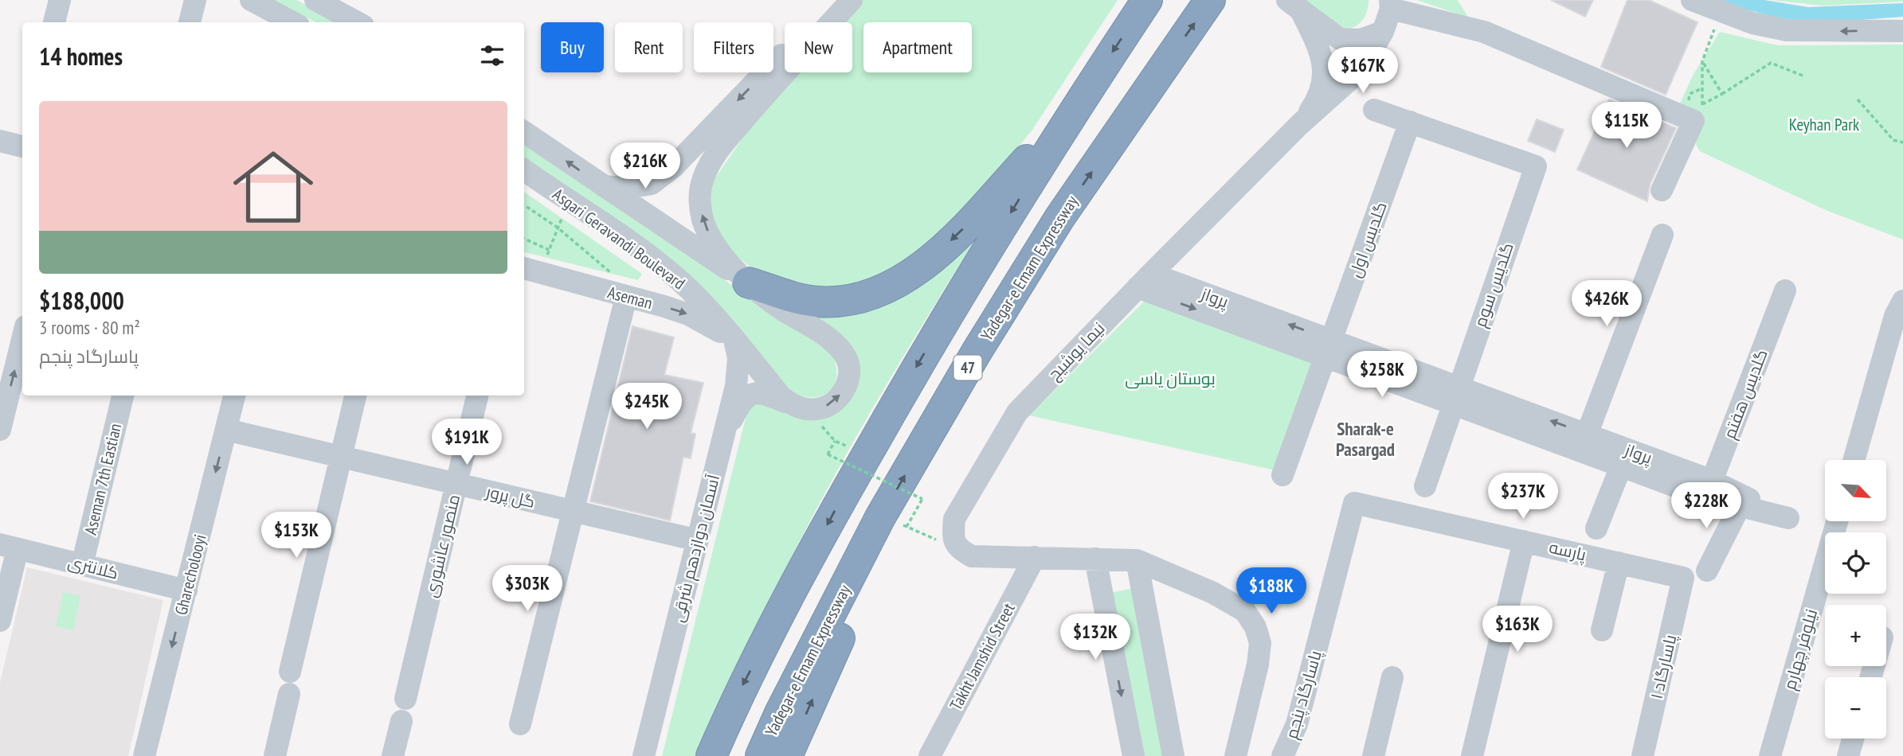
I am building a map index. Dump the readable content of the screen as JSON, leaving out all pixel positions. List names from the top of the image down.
{
  "streets": {
    "highway": ["Yadegar-e Emam Expressway", "47"],
    "street": [
      "Asgari Geravandi Boulevard",
      "گلدیس اول",
      "گلدیس سوم",
      "Aseman",
      "پرواز",
      "نیما یوشیج",
      "گلدیس هفتم",
      "Aseman 7th Eastian",
      "گل پرور",
      "منصور عاشوری",
      "آسمان دوازدهم شرقی",
      "پارسه",
      "کلانتری",
      "Gharecholooyi",
      "نیلوفر چهارم",
      "Takht Jamshid Street",
      "پاسارگاد ۱",
      "پاسارگاد پنجم"
    ]
  },
  "crossings": [
    ["Asgari Geravandi Boulevard", "Aseman"],
    ["Asgari Geravandi Boulevard", "آسمان دوازدهم شرقی"],
    ["گلدیس اول", "گلدیس سوم"],
    ["گلدیس اول", "پرواز"],
    ["گلدیس سوم", "پرواز"],
    ["Aseman", "آسمان دوازدهم شرقی"],
    ["پرواز", "نیما یوشیج"],
    ["پرواز", "گلدیس هفتم"],
    ["Aseman 7th Eastian", "کلانتری"],
    ["گل پرور", "منصور عاشوری"],
    ["گل پرور", "آسمان دوازدهم شرقی"],
    ["گل پرور", "Gharecholooyi"],
    ["پارسه", "پاسارگاد ۱"],
    ["پارسه", "پاسارگاد پنجم"],
    ["کلانتری", "Gharecholooyi"]
  ],
  "one_way": ["Aseman"],
  "districts": ["Sharak-e Pasargad"],
  "parks": ["Keyhan Park", "بوستان یاسی"],
  "north": "bottom right",
  "page": {
    "chip": [
      "Buy",
      "Rent",
      "Filters",
      "New",
      "Apartment"
    ],
    "heading": "14 homes",
    "price": [
      "$167K",
      "$115K",
      "$216K",
      "$426K",
      "$258K",
      "$245K",
      "$191K",
      "$237K",
      "$228K",
      "$153K",
      "$303K",
      "$188K",
      "$163K",
      "$132K"
    ],
    "list": [
      {
        "name": "$188,000",
        "note": "3 rooms · 80 m² · پاسارگاد پنجم"
      }
    ],
    "map_buttons": ["+", "−"]
  }
}
